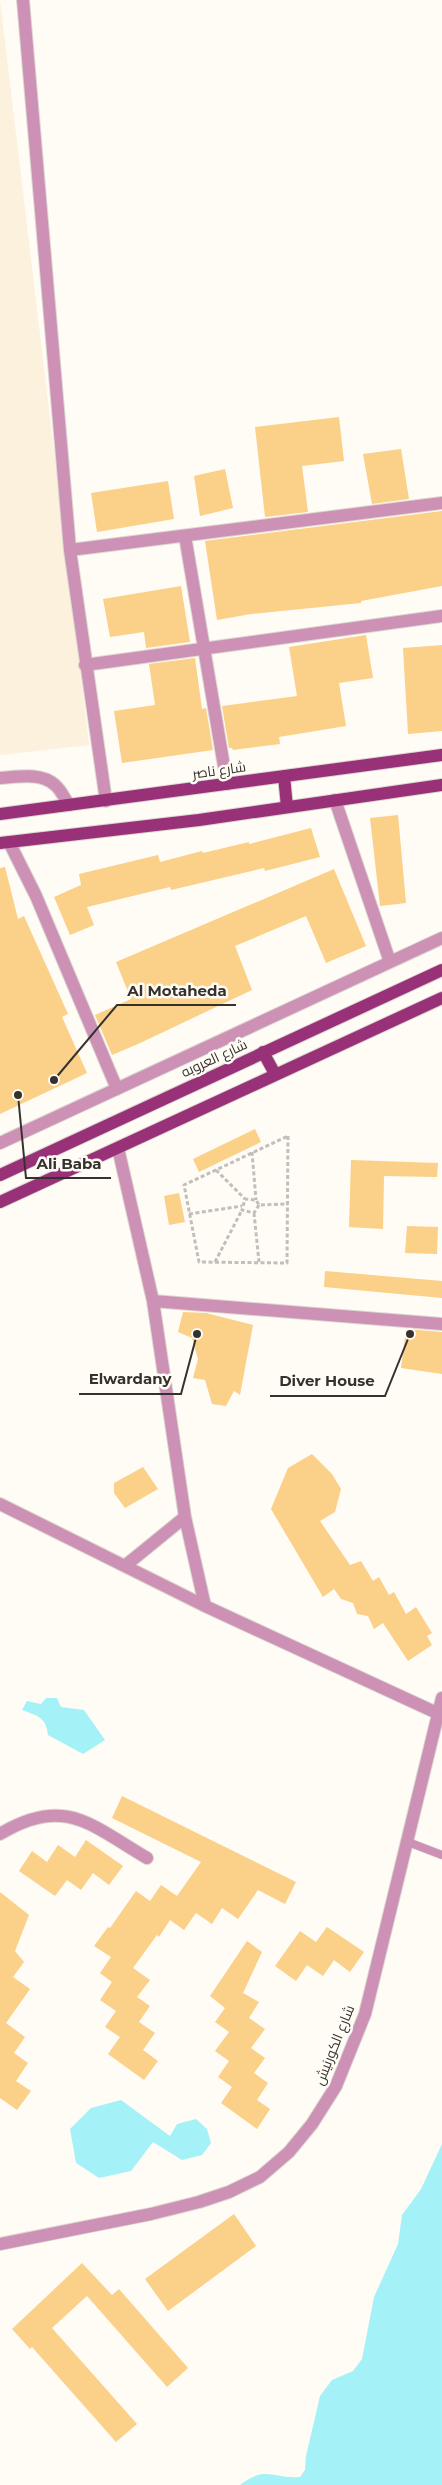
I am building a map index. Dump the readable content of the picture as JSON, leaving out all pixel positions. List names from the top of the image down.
{
  "streets": {
    "main road": ["شارع ناصر", "شارع العروبه"],
    "street": ["شارع الكورنيش"]
  },
  "places": [
    "Al Motaheda",
    "Ali Baba",
    "Elwardany",
    "Diver House"
  ]
}
